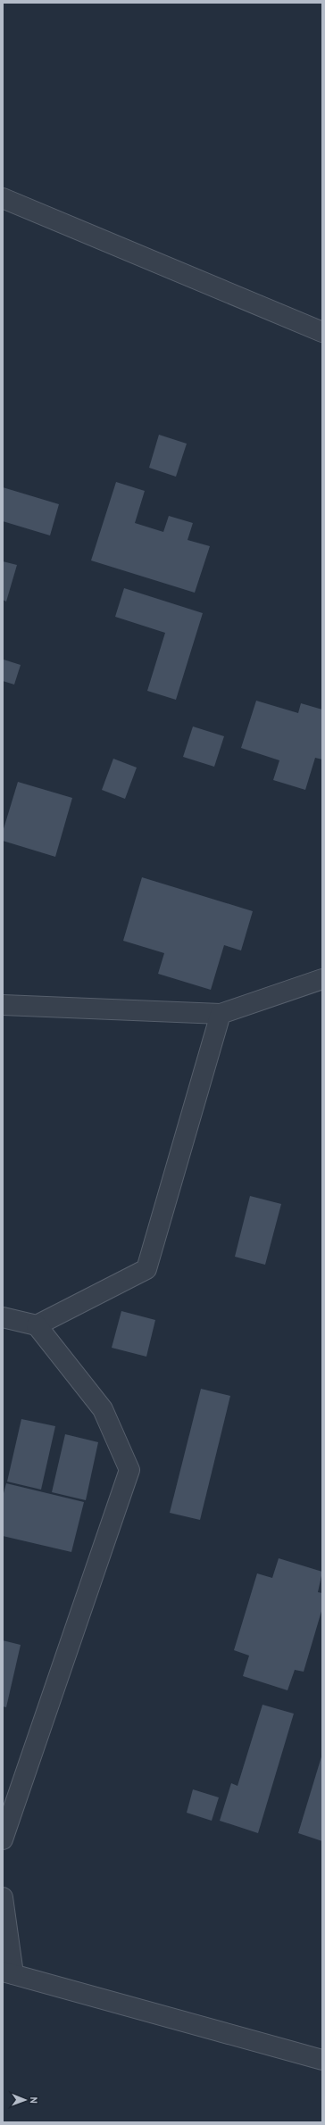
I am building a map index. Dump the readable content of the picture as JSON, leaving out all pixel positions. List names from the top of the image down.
{
  "north": "right"
}
